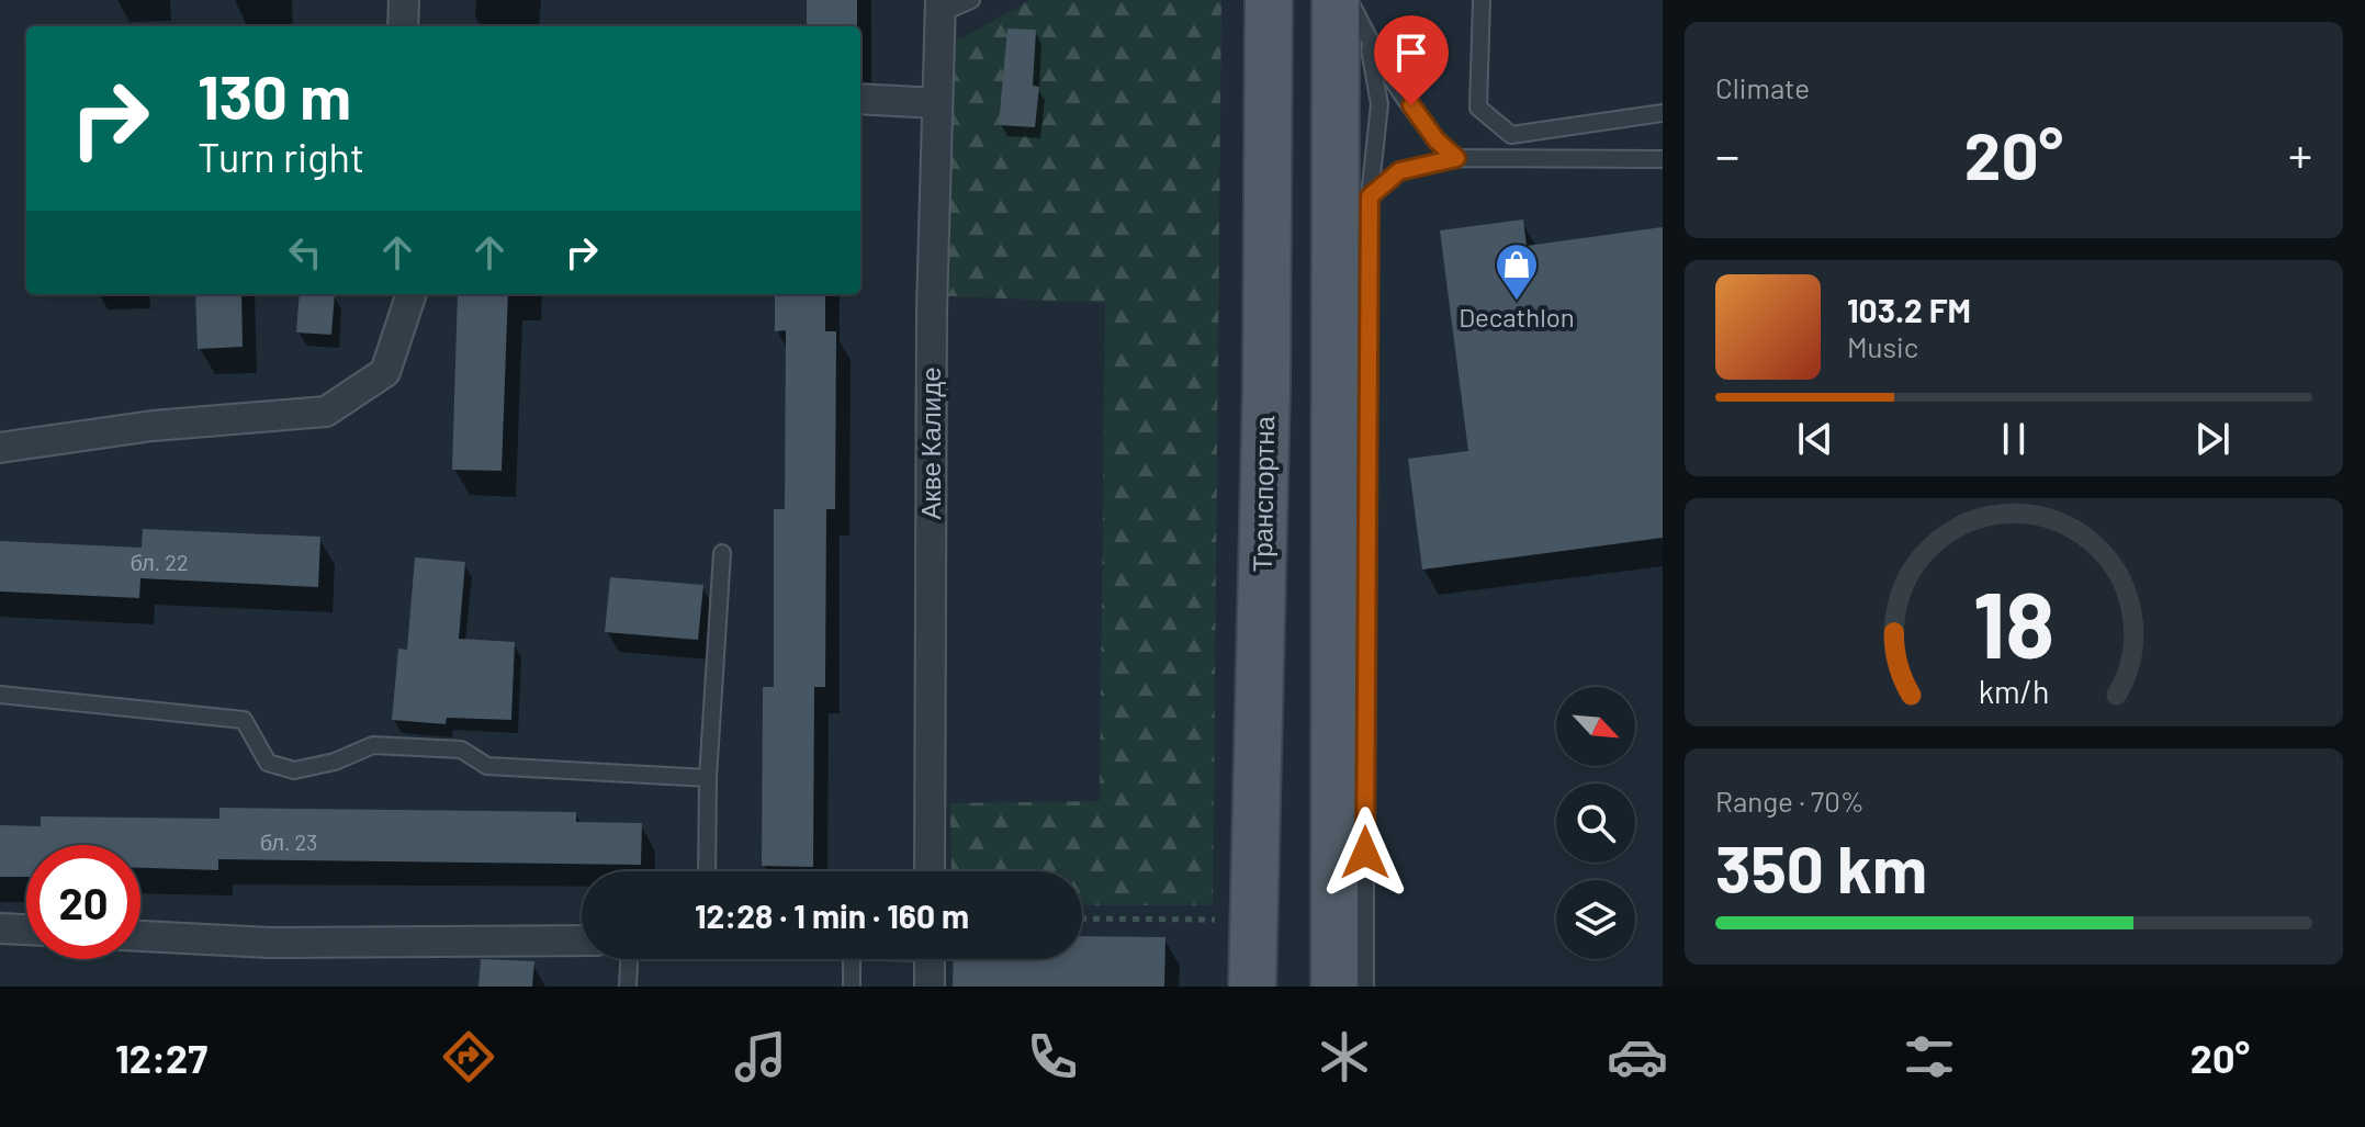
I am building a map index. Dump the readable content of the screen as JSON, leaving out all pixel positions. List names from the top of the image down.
{
  "streets": {
    "main road": ["Транспортна"],
    "street": ["Акве Калиде"]
  },
  "places": {
    "shop": ["Decathlon"]
  },
  "house_numbers": ["бл. 22", "бл. 23"],
  "north": "bottom right",
  "page": {
    "tile": [
      "Climate",
      ["Range · 70%", "350 km"]
    ],
    "turn": ["130 m", "Turn right"],
    "heat": ["−", "20°", "+"],
    "song": ["103.2 FM", "Music"],
    "limit": "20",
    "trip": "12:28 · 1 min · 160 m",
    "tabs": ["12:27", "20°"],
    "gauge": ["18", "km/h"]
  }
}
